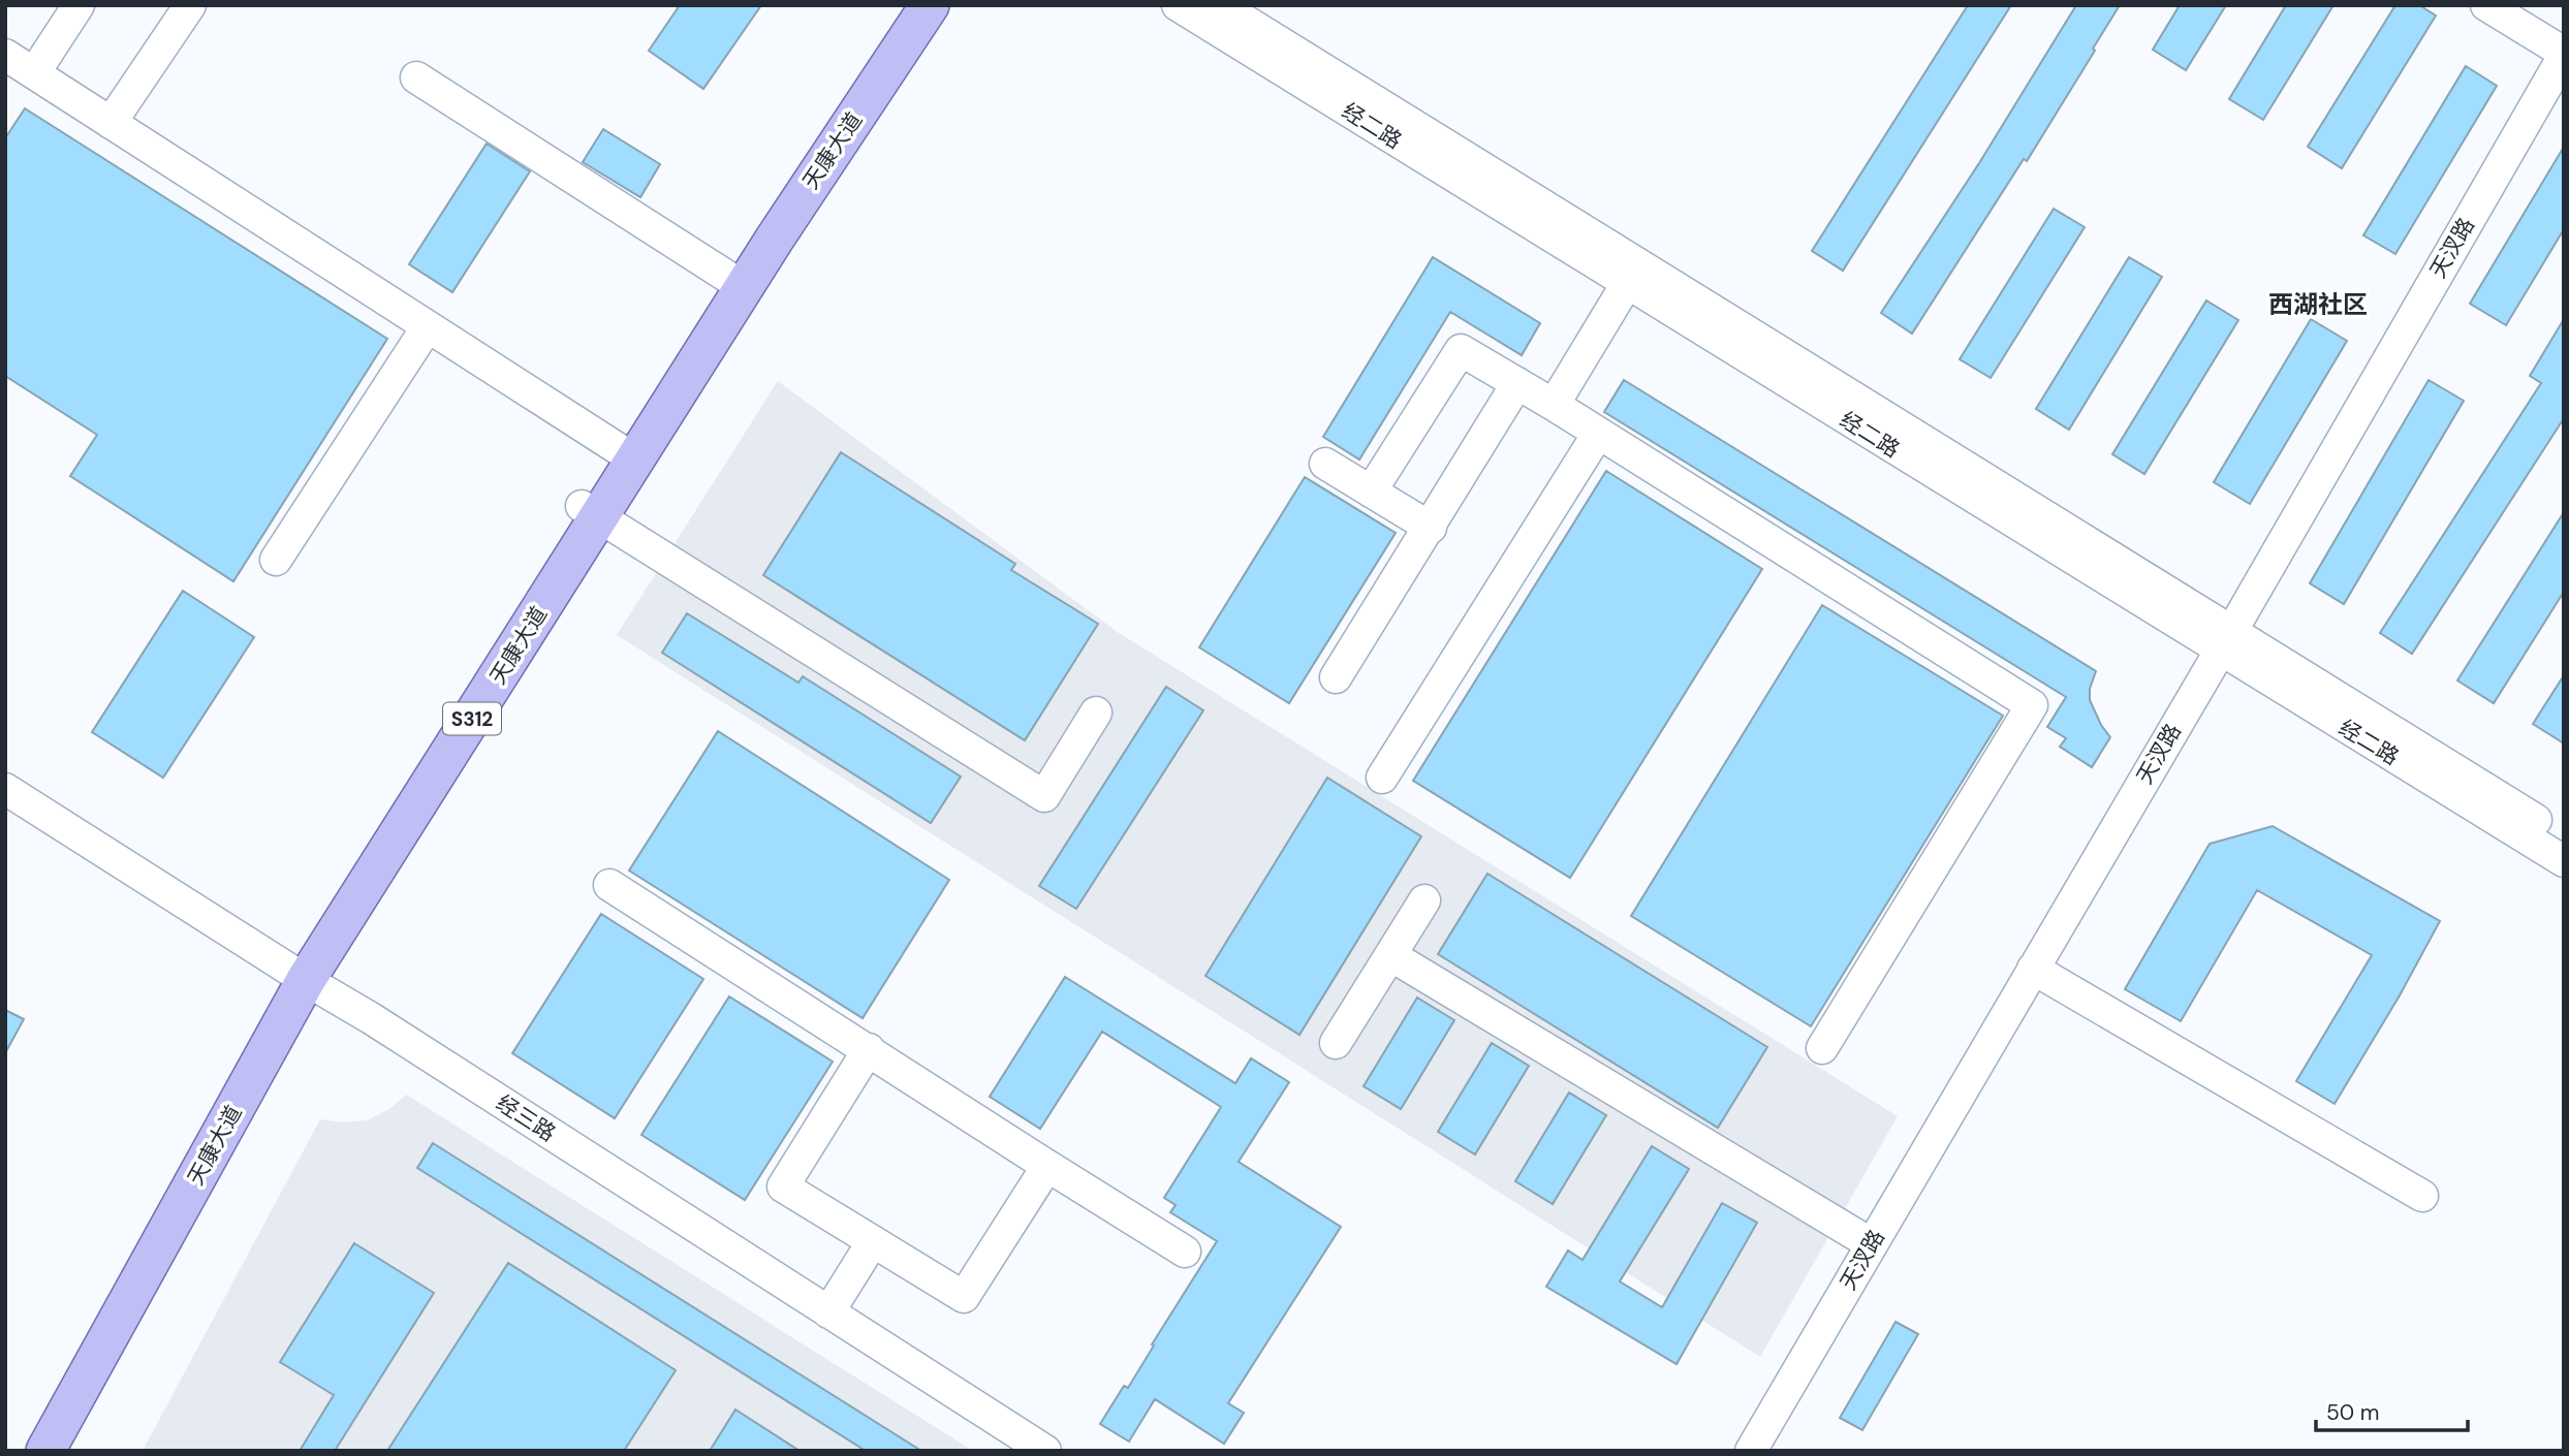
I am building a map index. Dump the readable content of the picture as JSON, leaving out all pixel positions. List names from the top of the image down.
{
  "streets": {
    "main road": ["天康大道", "S312"],
    "street": ["经二路", "天汊路", "经三路"]
  },
  "crossings": [
    ["经二路", "天汊路"],
    ["天康大道", "经三路"]
  ],
  "districts": ["西湖社区"],
  "scale_bar": "50 m"
}
